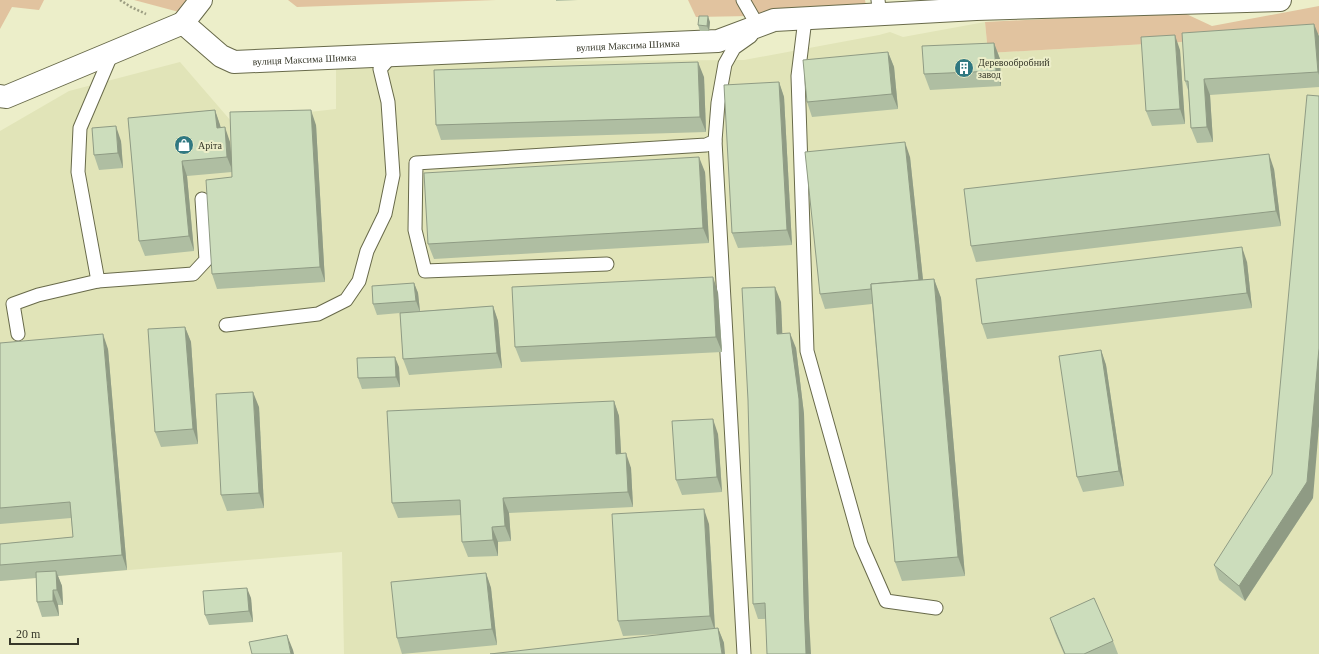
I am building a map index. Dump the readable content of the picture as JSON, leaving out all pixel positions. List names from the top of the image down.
{
  "streets": {
    "street": ["вулиця Максима Шимка"]
  },
  "places": {
    "building": ["Деревообробний завод"],
    "shop": ["Аріта"]
  },
  "scale_bar": "20 m"
}
